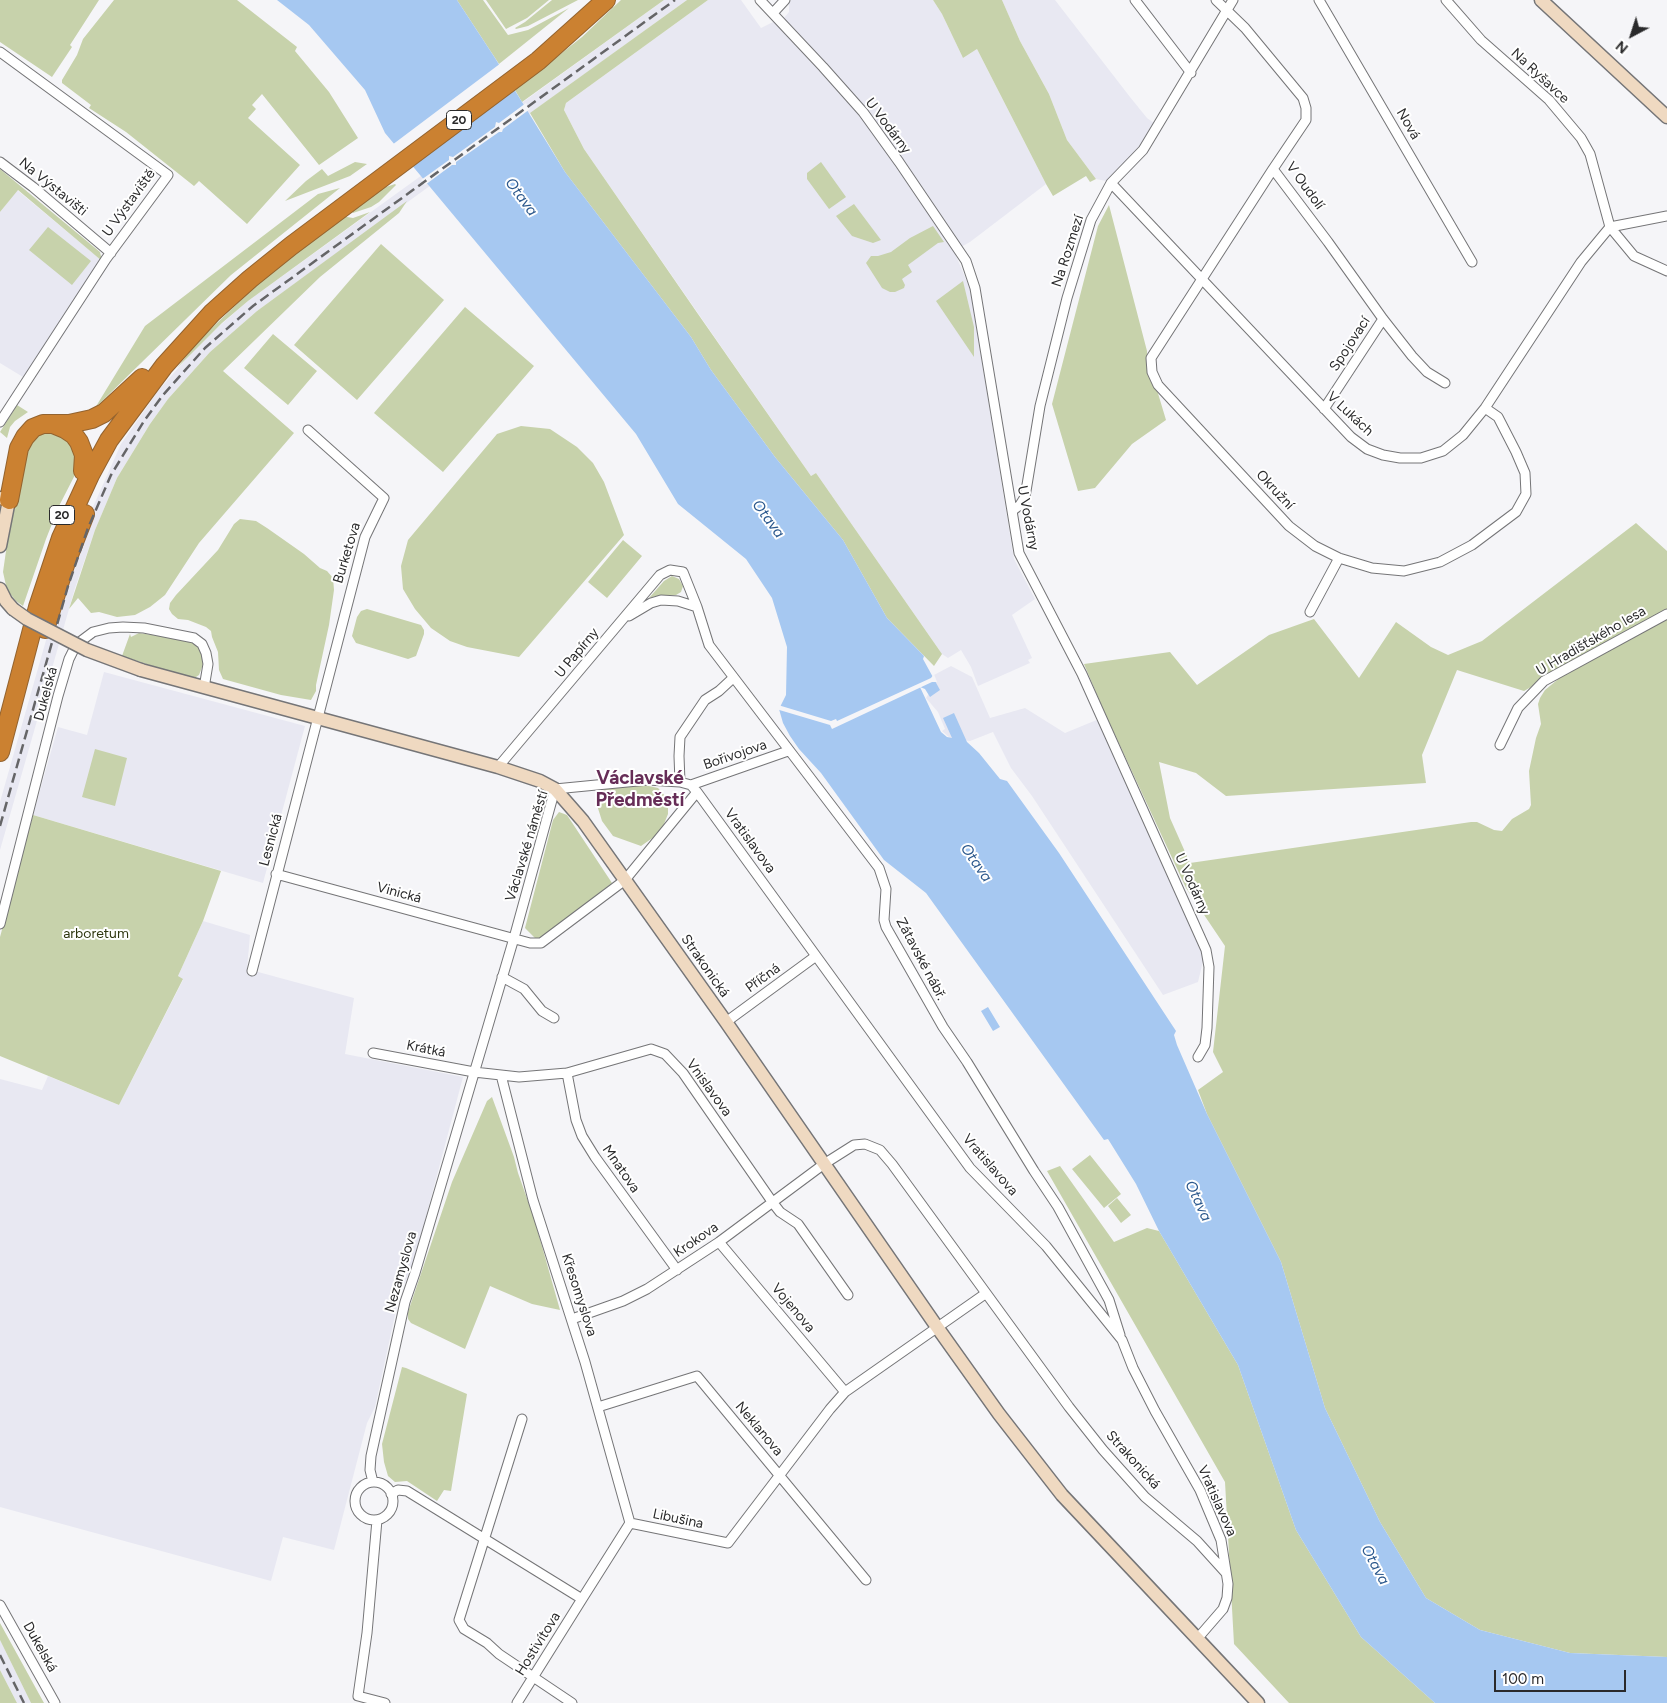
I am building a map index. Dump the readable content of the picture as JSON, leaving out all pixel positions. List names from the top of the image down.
{
  "streets": {
    "highway": ["20"],
    "main road": ["Strakonická"],
    "street": [
      "Na Ryšavce",
      "Nová",
      "U Vodárny",
      "V Oudolí",
      "Na Výstavišti",
      "U Výstaviště",
      "Na Rozmezí",
      "Spojovací",
      "V Lukách",
      "Okružní",
      "Burketova",
      "U Hradišťského lesa",
      "U Papírny",
      "Dukelská",
      "Bořivojova",
      "Lesnická",
      "Vratislavova",
      "Václavské náměstí",
      "Vinická",
      "Zátavské nábř.",
      "Příčná",
      "Krátká",
      "Vnislavova",
      "Mnatova",
      "Krokova",
      "Nezamyslova",
      "Křesomyslova",
      "Vojenova",
      "Neklanova",
      "Libušina",
      "Hostivítova"
    ]
  },
  "crossings": [
    ["Na Ryšavce", "V Lukách"],
    ["U Vodárny", "Na Rozmezí"],
    ["V Oudolí", "Na Rozmezí"],
    ["V Oudolí", "Spojovací"],
    ["V Oudolí", "Okružní"],
    ["Na Výstavišti", "U Výstaviště"],
    ["Na Rozmezí", "V Lukách"],
    ["Spojovací", "V Lukách"],
    ["V Lukách", "Okružní"],
    ["Burketova", "Lesnická"],
    ["U Papírny", "Zátavské nábř."],
    ["Bořivojova", "Vratislavova"],
    ["Bořivojova", "Václavské náměstí"],
    ["Bořivojova", "Zátavské nábř."],
    ["Lesnická", "Vinická"],
    ["Vratislavova", "Václavské náměstí"],
    ["Vratislavova", "Zátavské nábř."],
    ["Vratislavova", "Strakonická"],
    ["Vratislavova", "Příčná"],
    ["Václavské náměstí", "Vinická"],
    ["Václavské náměstí", "Strakonická"],
    ["Václavské náměstí", "Nezamyslova"],
    ["Strakonická", "Příčná"],
    ["Strakonická", "Krokova"],
    ["Strakonická", "Libušina"],
    ["Krátká", "Vnislavova"],
    ["Krátká", "Nezamyslova"],
    ["Vnislavova", "Mnatova"],
    ["Vnislavova", "Krokova"],
    ["Vnislavova", "Nezamyslova"],
    ["Vnislavova", "Křesomyslova"],
    ["Mnatova", "Krokova"],
    ["Krokova", "Křesomyslova"],
    ["Krokova", "Vojenova"],
    ["Křesomyslova", "Neklanova"],
    ["Křesomyslova", "Libušina"],
    ["Vojenova", "Libušina"],
    ["Neklanova", "Libušina"]
  ],
  "districts": ["Václavské Předměstí"],
  "water": ["Otava"],
  "parks": ["arboretum"],
  "scale_bar": "100 m",
  "north": "bottom left"
}
